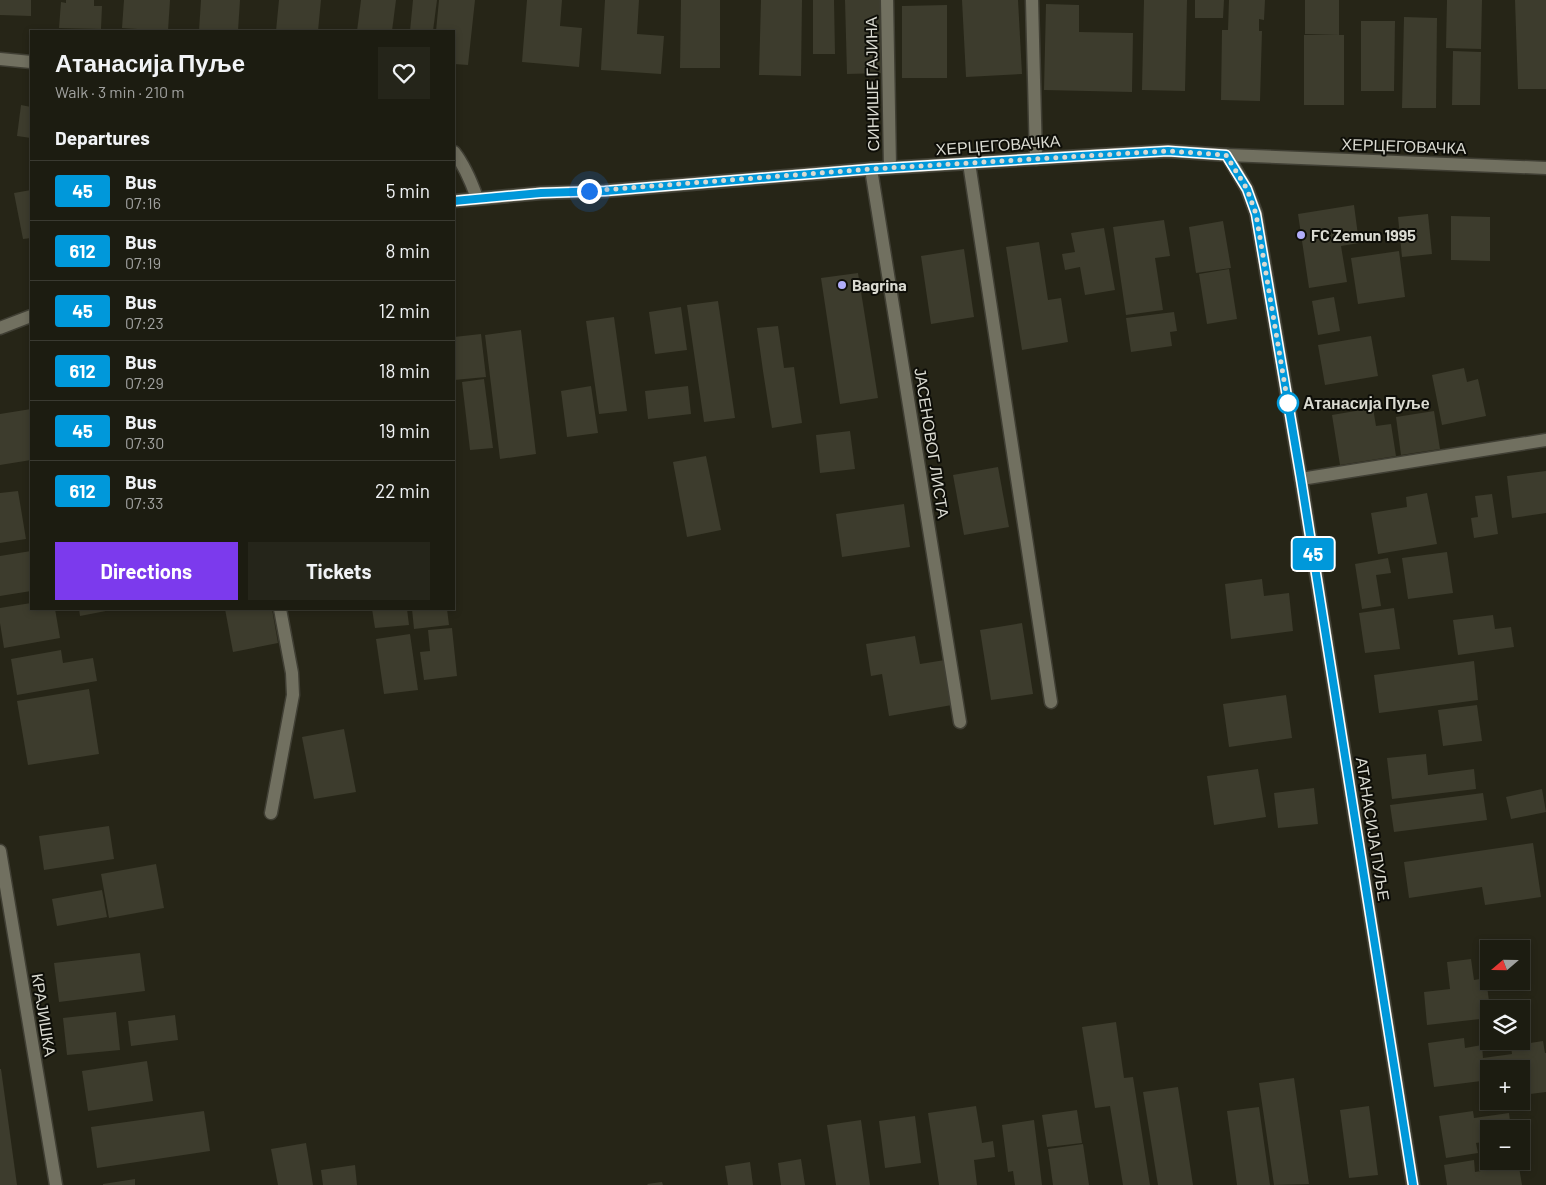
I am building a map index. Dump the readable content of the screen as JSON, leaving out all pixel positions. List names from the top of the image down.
{
  "streets": {
    "street": [
      "СИНИШЕ ГАЈИНА",
      "ХЕРЦЕГОВАЧКА",
      "ЈАСЕНОВОГ ЛИСТА",
      "АТАНАСИЈА ПУЉЕ",
      "КРАЈИШКА"
    ]
  },
  "crossings": [
    ["СИНИШЕ ГАЈИНА", "ХЕРЦЕГОВАЧКА"],
    ["ХЕРЦЕГОВАЧКА", "ЈАСЕНОВОГ ЛИСТА"],
    ["ХЕРЦЕГОВАЧКА", "АТАНАСИЈА ПУЉЕ"]
  ],
  "places": ["FC Zemun 1995", "Bagrina", "Атанасија Пуље"],
  "lines": ["bus line 45"],
  "north": "left",
  "page": {
    "on_map": "45",
    "heading": [
      ["Атанасија Пуље", "Walk · 3 min · 210 m"],
      "Departures"
    ],
    "list": [
      {
        "mark": "45",
        "name": "Bus",
        "note": "07:16",
        "value": "5 min"
      },
      {
        "mark": "612",
        "name": "Bus",
        "note": "07:19",
        "value": "8 min"
      },
      {
        "mark": "45",
        "name": "Bus",
        "note": "07:23",
        "value": "12 min"
      },
      {
        "mark": "612",
        "name": "Bus",
        "note": "07:29",
        "value": "18 min"
      },
      {
        "mark": "45",
        "name": "Bus",
        "note": "07:30",
        "value": "19 min"
      },
      {
        "mark": "612",
        "name": "Bus",
        "note": "07:33",
        "value": "22 min"
      }
    ],
    "buttons": ["Directions", "Tickets"],
    "map_buttons": ["+", "−"]
  }
}
